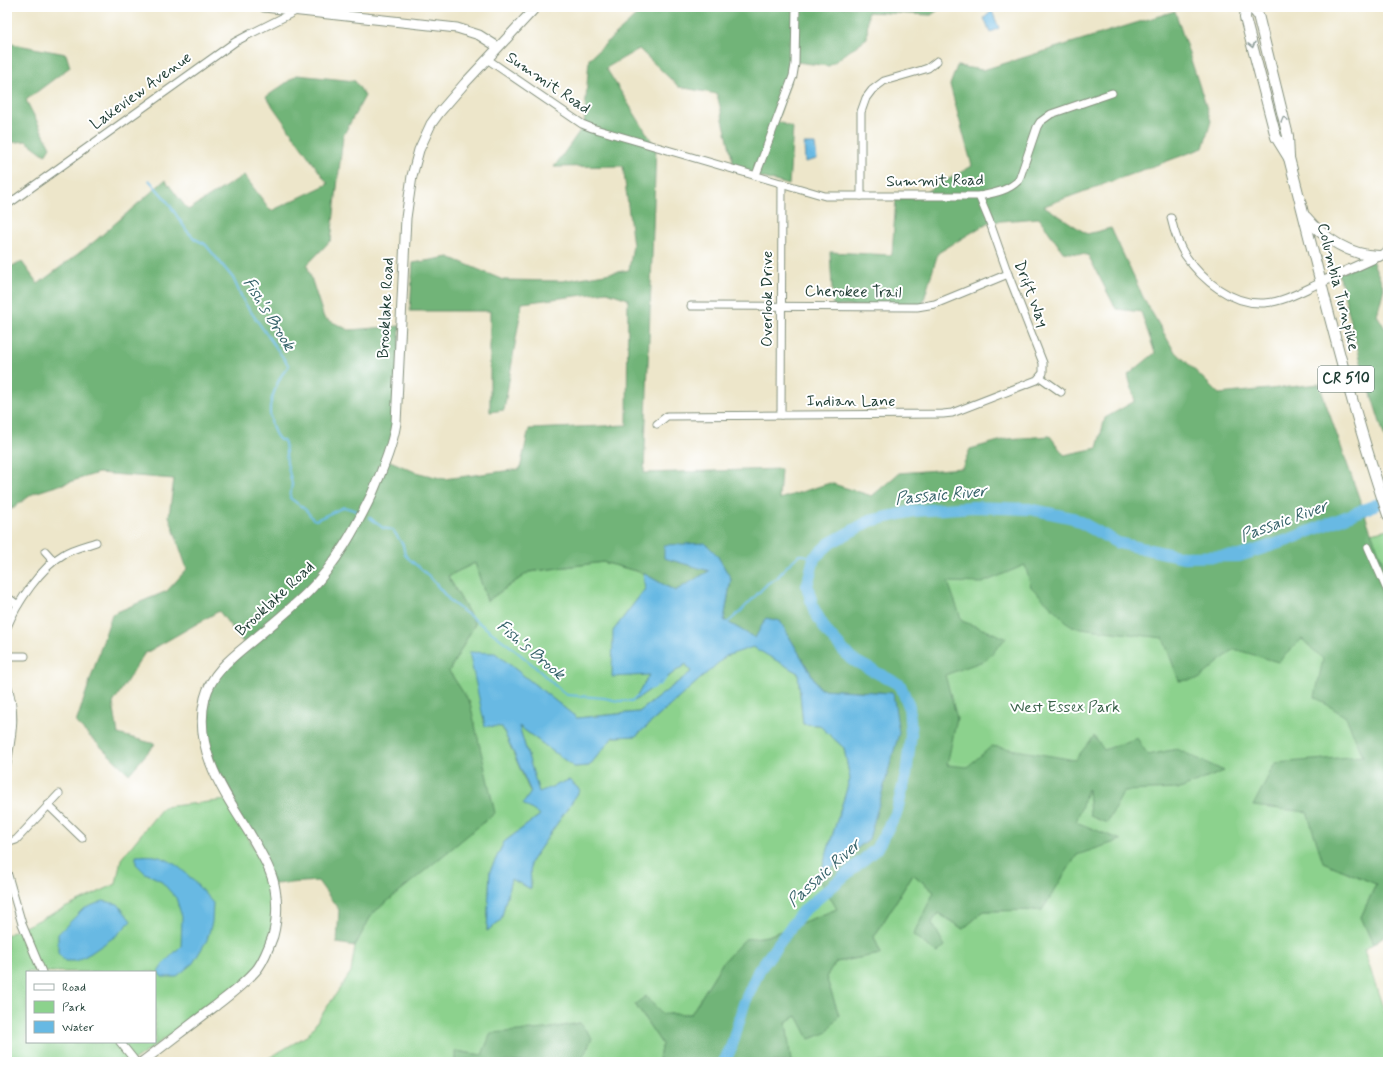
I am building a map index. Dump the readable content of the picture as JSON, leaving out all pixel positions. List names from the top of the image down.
{
  "streets": {
    "main road": ["Columbia Turnpike", "CR 510"],
    "street": [
      "Summit Road",
      "Lakeview Avenue",
      "Cherokee Trail",
      "Drift Way",
      "Overlook Drive",
      "Brooklake Road",
      "Indian Lane"
    ]
  },
  "crossings": [
    ["Summit Road", "Drift Way"],
    ["Summit Road", "Overlook Drive"],
    ["Summit Road", "Brooklake Road"],
    ["Cherokee Trail", "Drift Way"],
    ["Cherokee Trail", "Overlook Drive"],
    ["Drift Way", "Indian Lane"],
    ["Overlook Drive", "Indian Lane"]
  ],
  "water": ["Fish's Brook", "Passaic River"],
  "parks": ["West Essex Park"],
  "legend": ["Road", "Park", "Water"]
}
